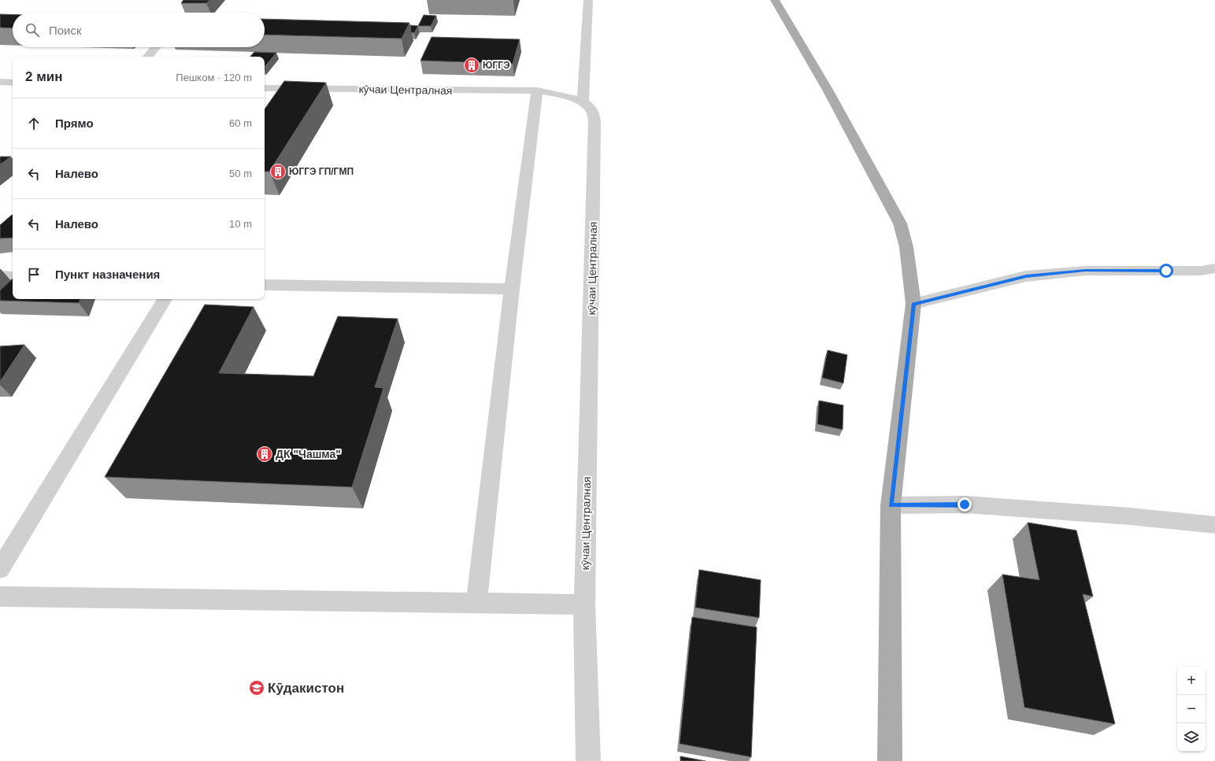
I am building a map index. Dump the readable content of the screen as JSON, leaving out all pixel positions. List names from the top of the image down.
{
  "streets": {
    "street": ["кӯчаи Централная"]
  },
  "places": {
    "building": ["ЮГГЭ", "ЮГГЭ ГП/ГМП", "ДК \"Чашма\""],
    "school or university": ["Кӯдакистон"]
  },
  "page": {
    "search": "Поиск",
    "heading": ["2 мин", "Пешком · 120 m"],
    "list": [
      ["Прямо", "60 m"],
      ["Налево", "50 m"],
      ["Налево", "10 m"],
      "Пункт назначения"
    ],
    "map_buttons": ["+", "−"]
  }
}
